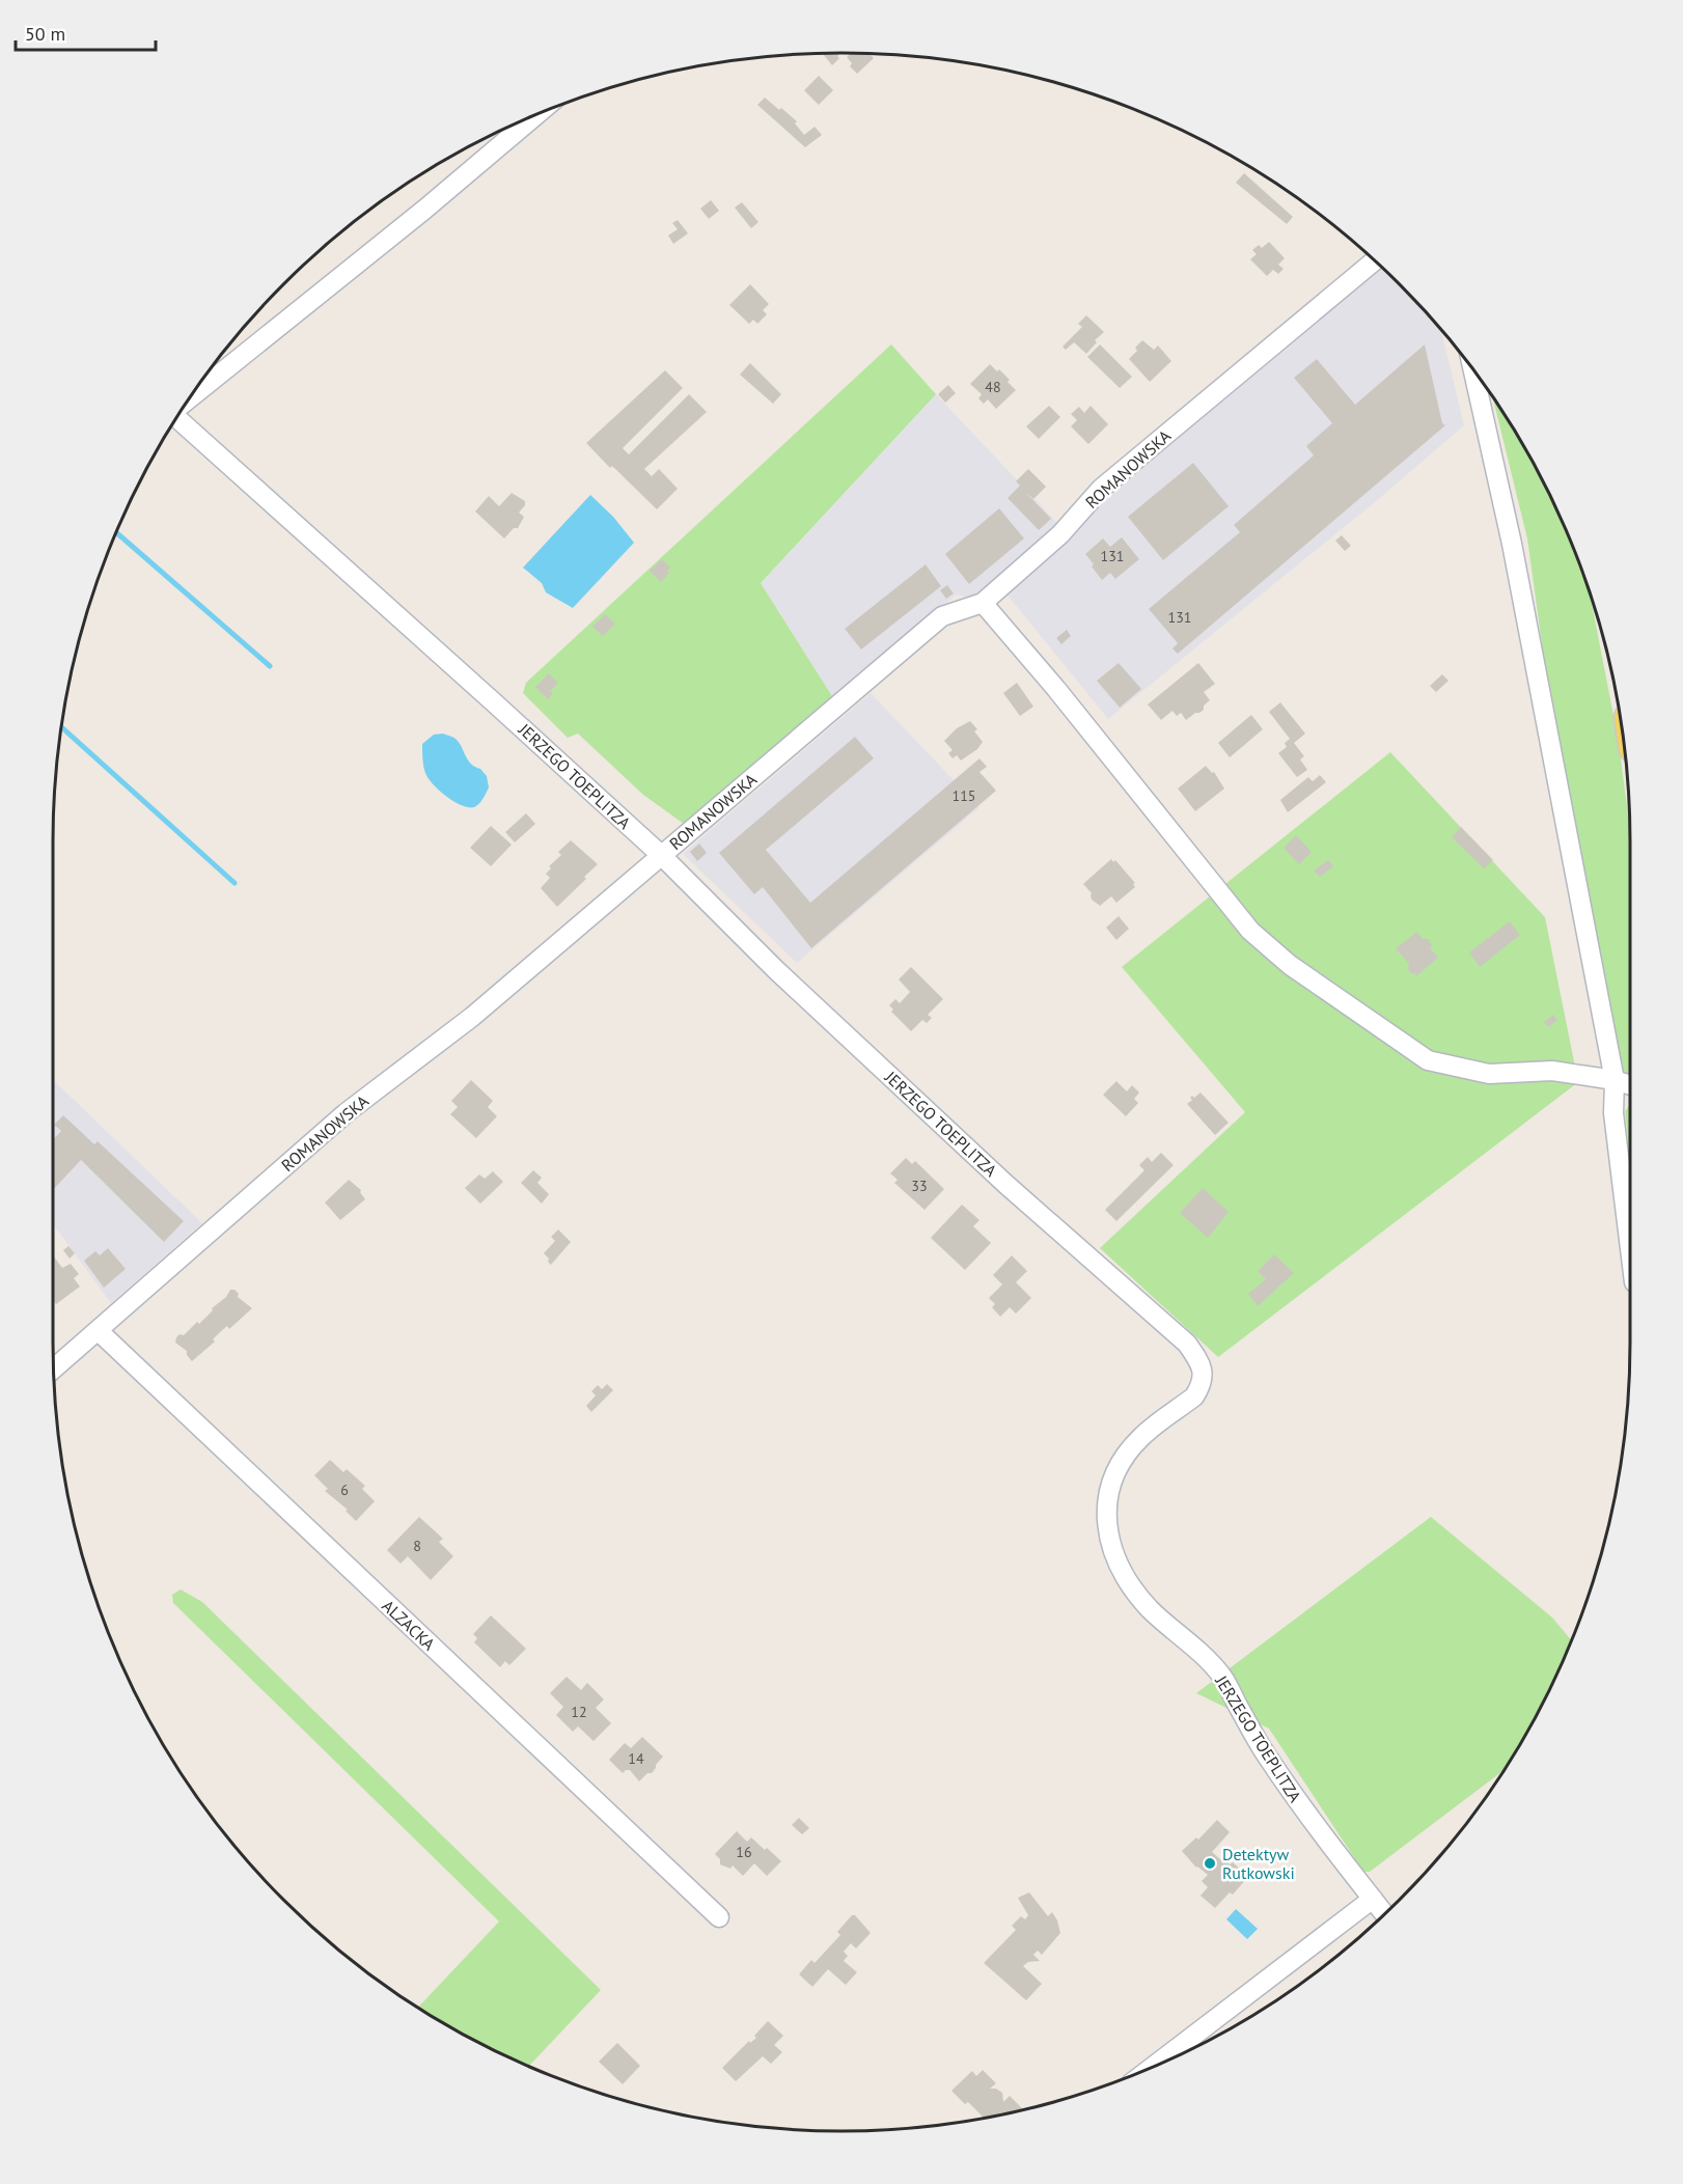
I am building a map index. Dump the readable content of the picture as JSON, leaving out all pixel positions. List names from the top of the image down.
{
  "streets": {
    "street": ["ROMANOWSKA", "JERZEGO TOEPLITZA", "ALZACKA"]
  },
  "crossings": [
    ["ROMANOWSKA", "JERZEGO TOEPLITZA"],
    ["ROMANOWSKA", "ALZACKA"]
  ],
  "places": ["Detektyw Rutkowski"],
  "house_numbers": [
    "48",
    "131",
    "131",
    "115",
    "33",
    "6",
    "8",
    "12",
    "14",
    "16"
  ],
  "scale_bar": "50 m"
}
